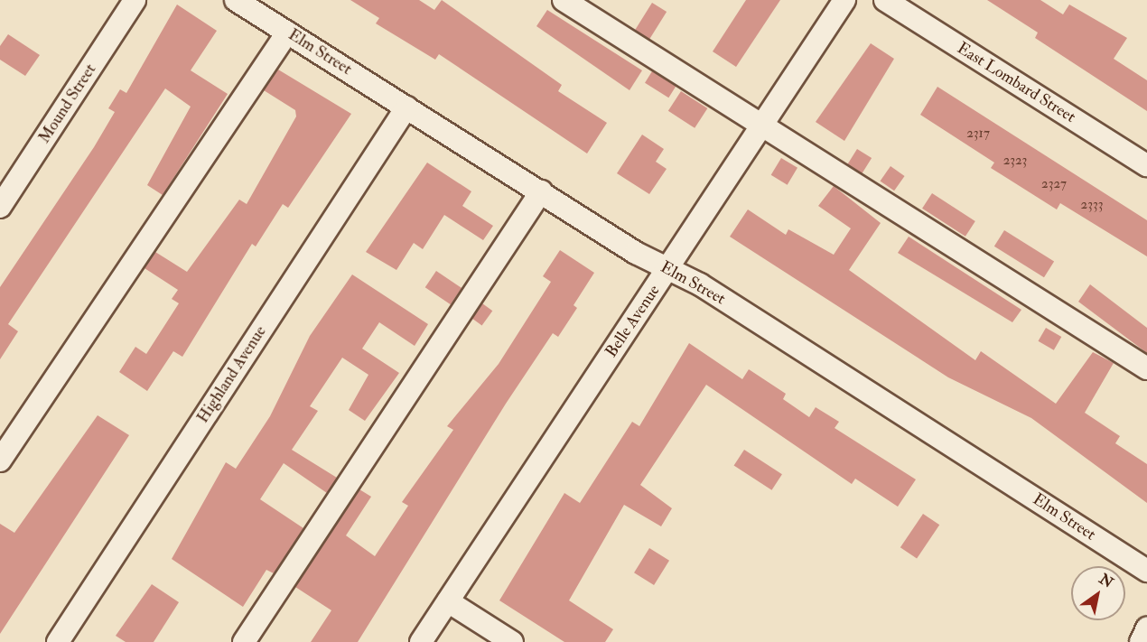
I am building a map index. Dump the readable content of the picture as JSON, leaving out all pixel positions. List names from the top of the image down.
{
  "streets": {
    "street": [
      "Elm Street",
      "East Lombard Street",
      "Mound Street",
      "Belle Avenue",
      "Highland Avenue"
    ]
  },
  "crossings": [
    ["Elm Street", "Belle Avenue"],
    ["Elm Street", "Highland Avenue"]
  ],
  "house_numbers": [
    "2317",
    "2323",
    "2327",
    "2333"
  ],
  "north": "top right"
}
